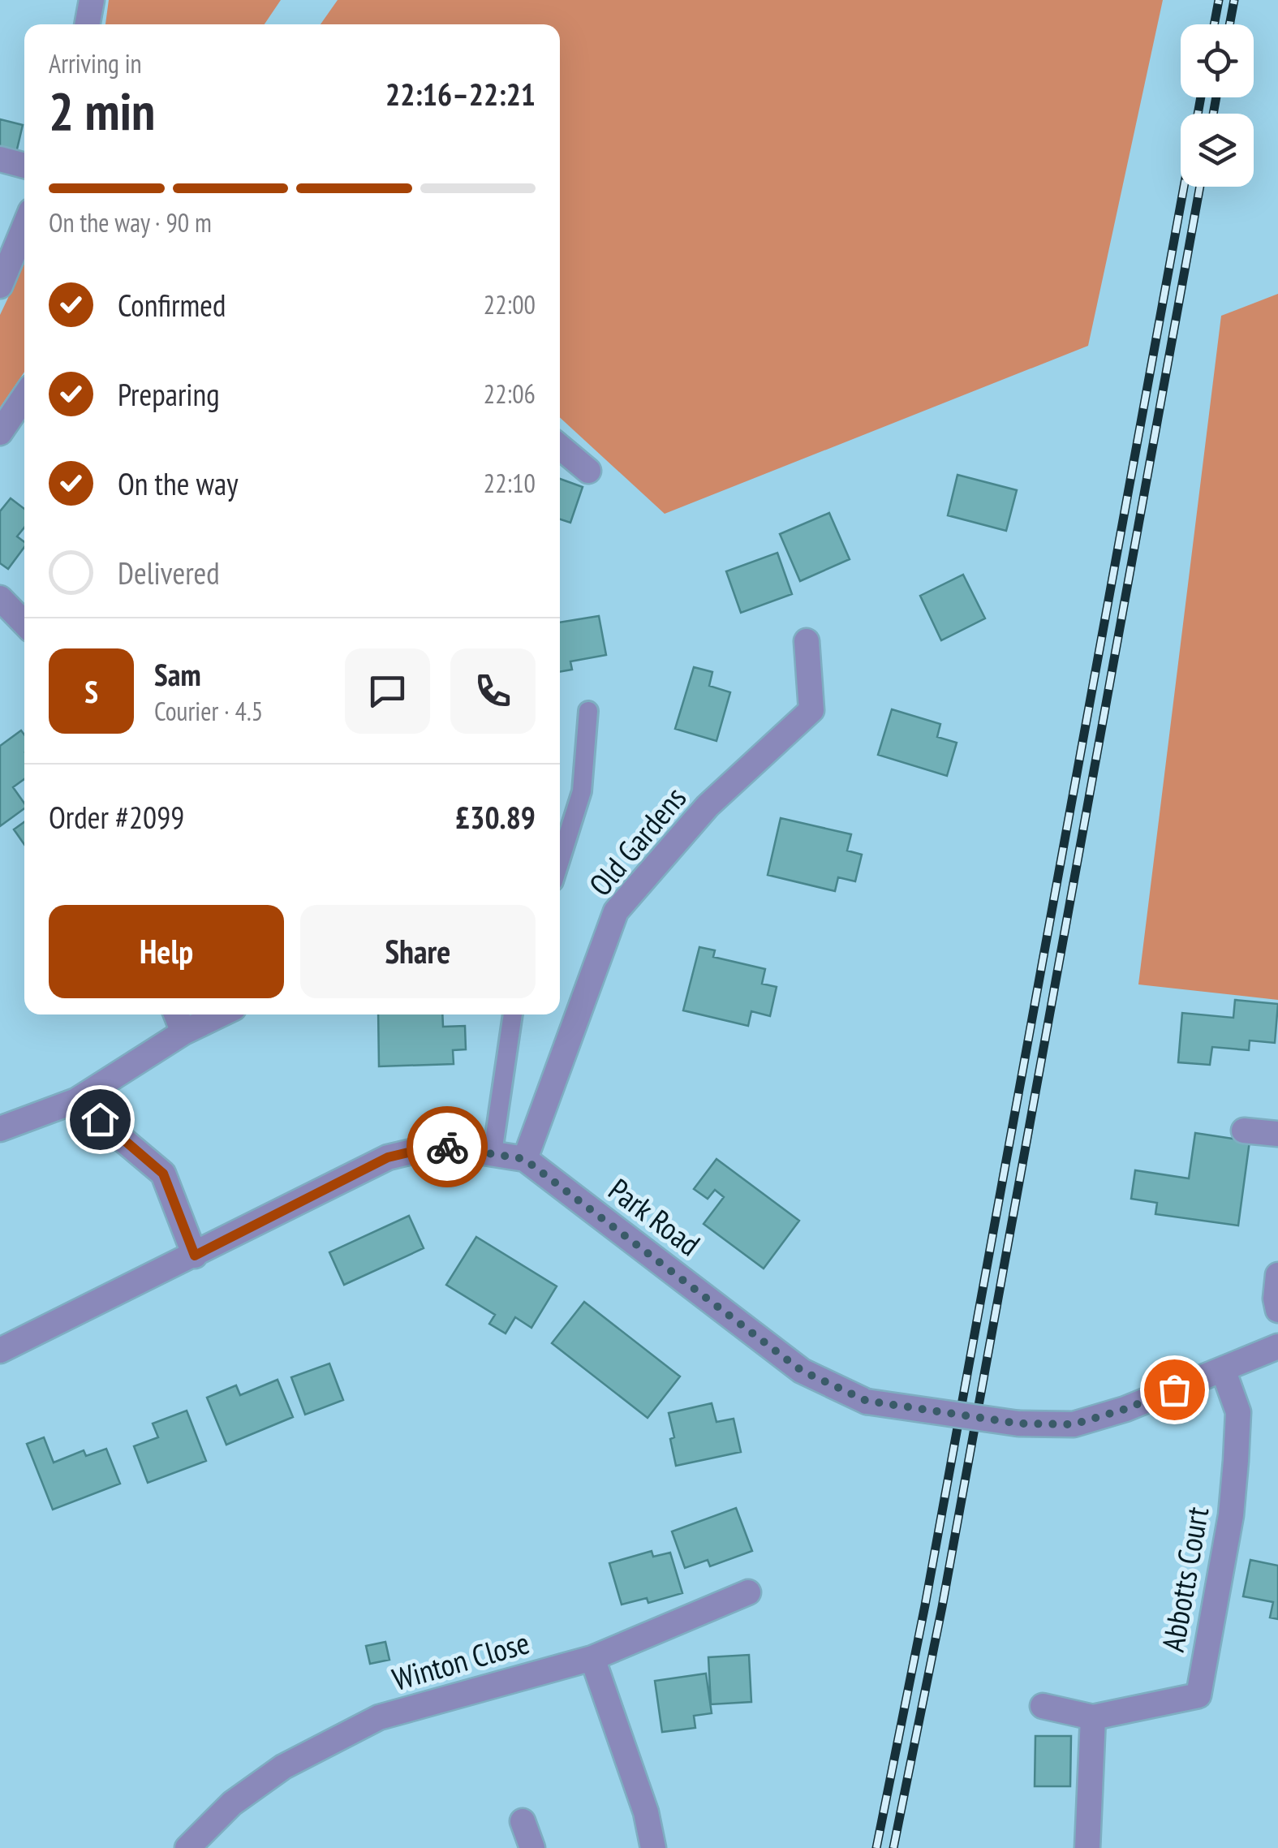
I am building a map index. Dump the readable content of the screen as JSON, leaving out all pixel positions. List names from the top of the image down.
{
  "streets": {
    "street": [
      "Old Gardens",
      "Park Road",
      "Abbotts Court",
      "Winton Close"
    ]
  },
  "crossings": [
    ["Old Gardens", "Park Road"],
    ["Park Road", "Abbotts Court"]
  ],
  "page": {
    "heading": ["2 min", "Arriving in", "22:16–22:21"],
    "panel": [
      "Sam",
      "Courier · 4.5",
      "Order #2099",
      "£30.89"
    ],
    "bar": "On the way · 90 m",
    "list": [
      ["Confirmed", "22:00"],
      ["Preparing", "22:06"],
      ["On the way", "22:10"],
      "Delivered"
    ],
    "round": "S",
    "buttons": ["Help", "Share"]
  }
}
